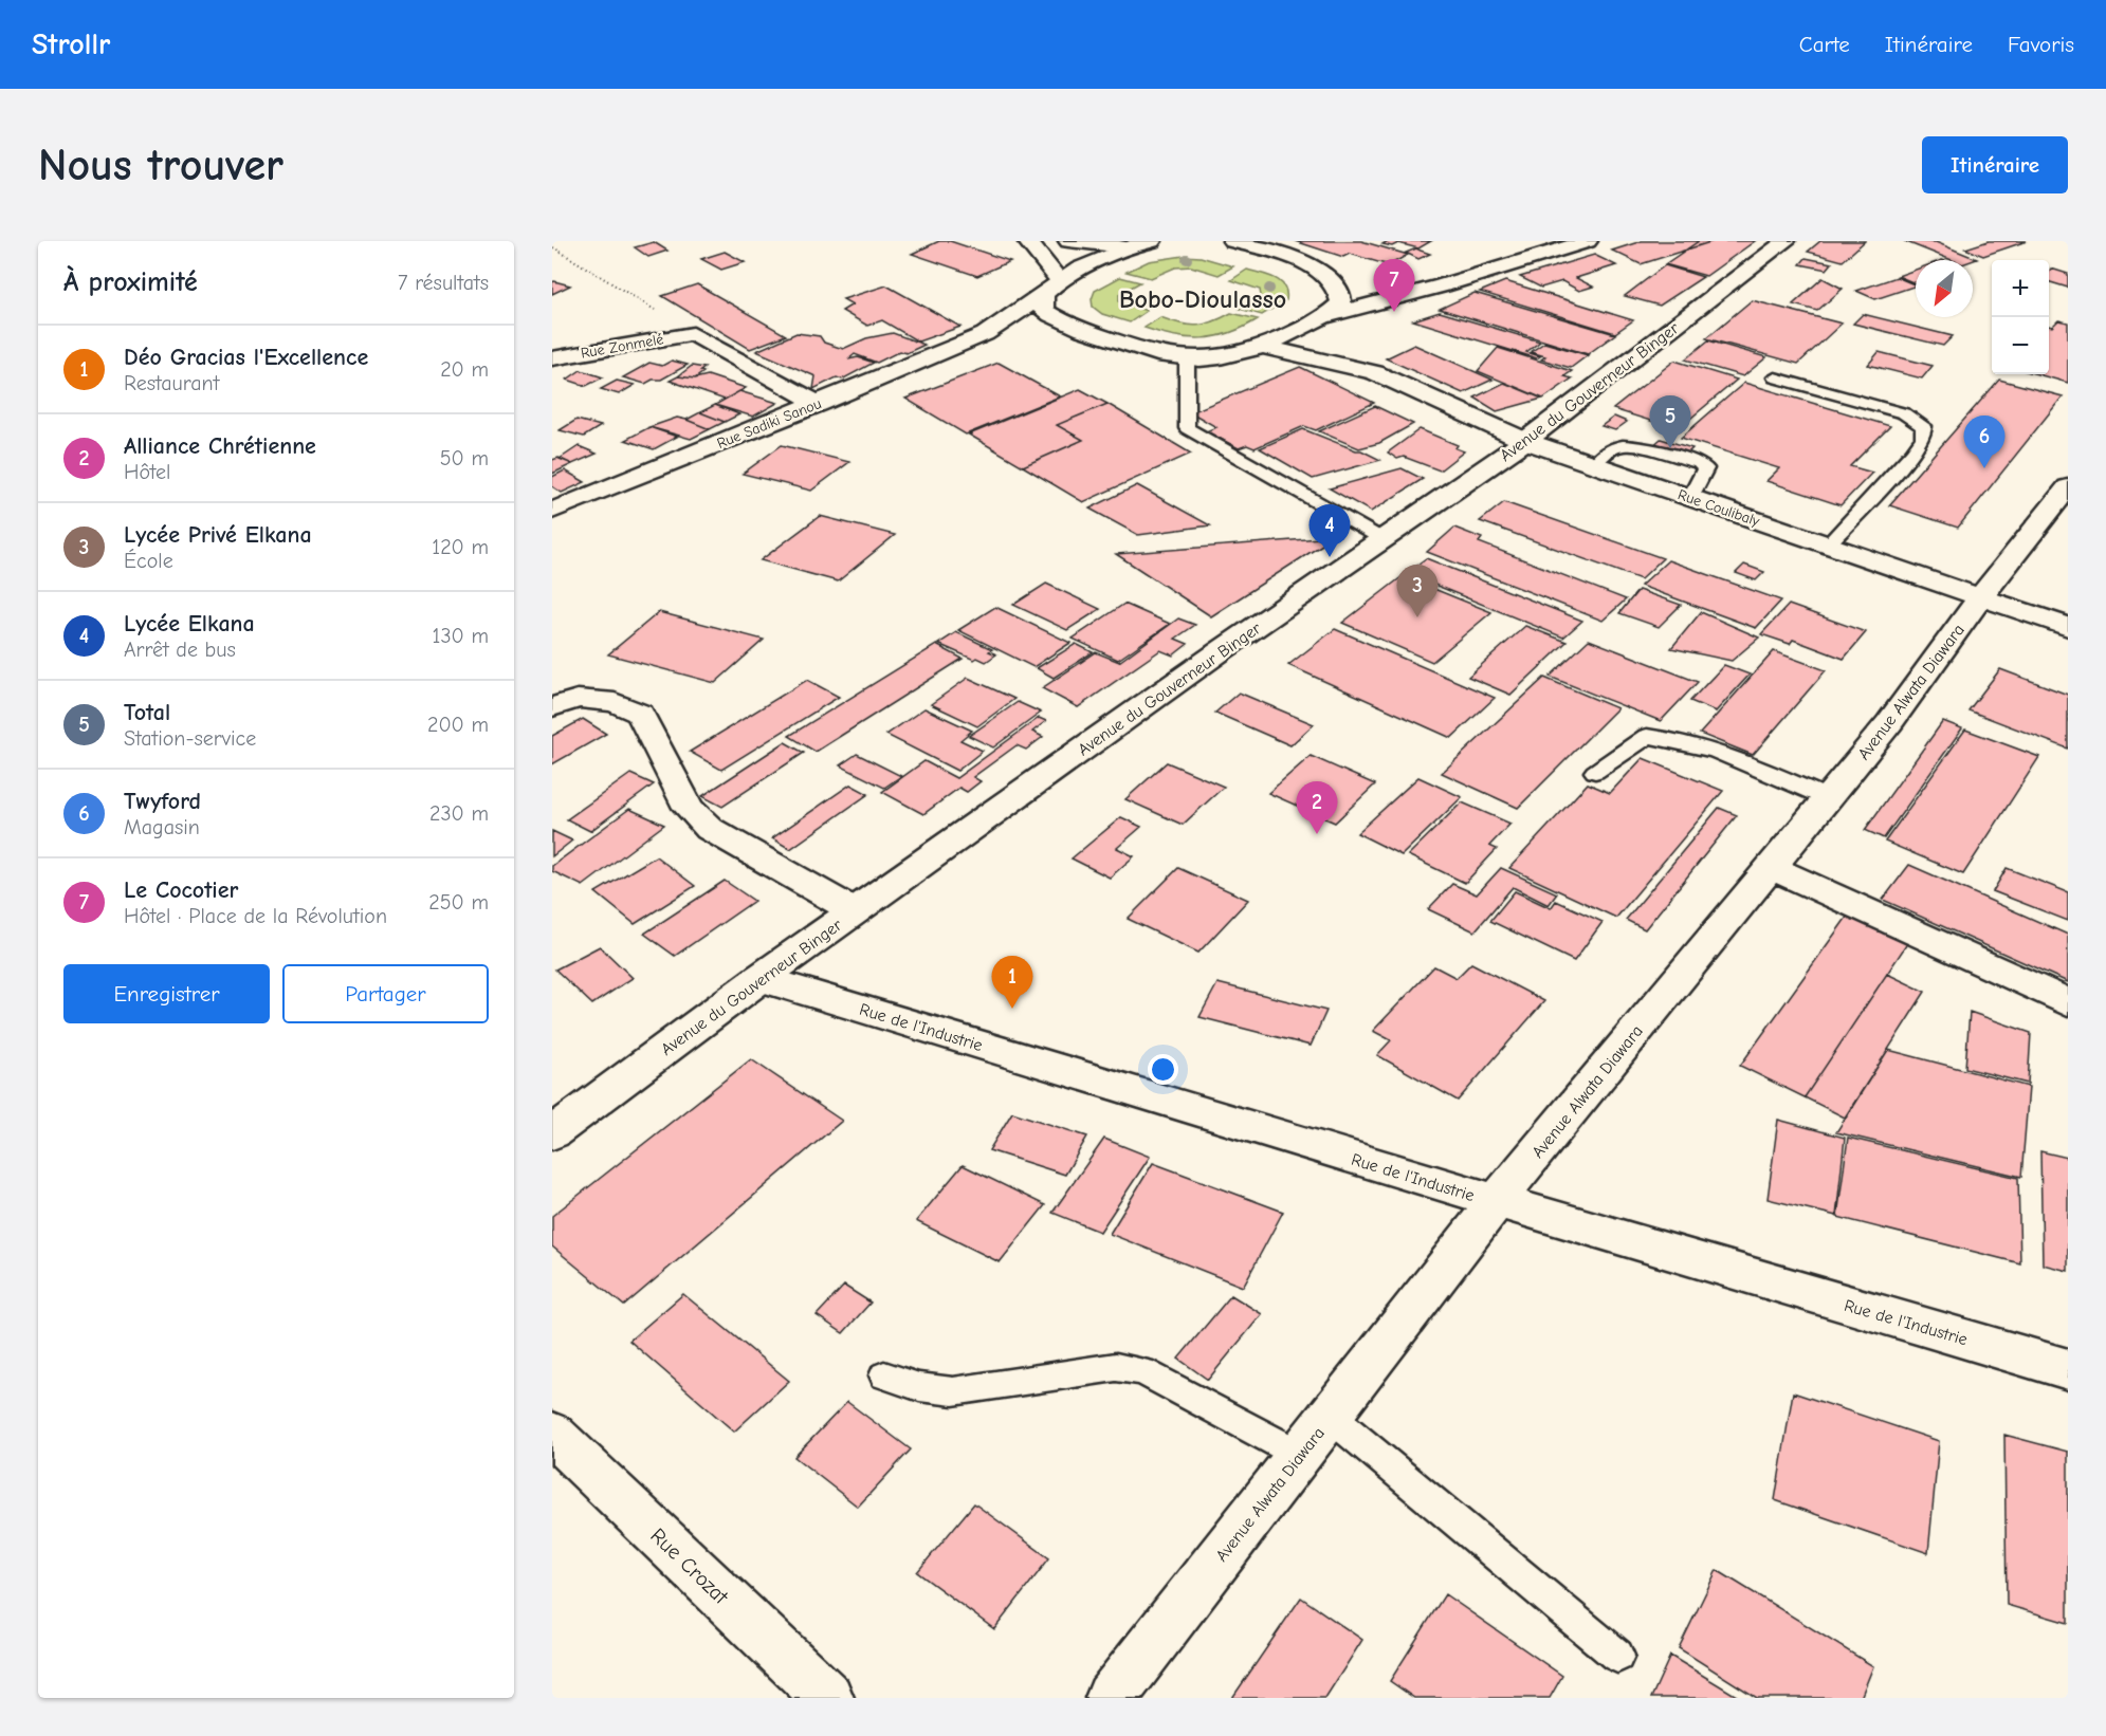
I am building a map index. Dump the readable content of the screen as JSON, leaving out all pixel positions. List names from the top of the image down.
{
  "streets": {
    "street": [
      "Rue Zonmelé",
      "Avenue du Gouverneur Binger",
      "Rue Sadiki Sanou",
      "Rue Coulibaly",
      "Avenue Alwata Diawara",
      "Rue de l'Industrie",
      "Rue Crozat"
    ]
  },
  "crossings": [
    ["Avenue du Gouverneur Binger", "Rue Coulibaly"],
    ["Avenue du Gouverneur Binger", "Rue de l'Industrie"],
    ["Rue Coulibaly", "Avenue Alwata Diawara"],
    ["Avenue Alwata Diawara", "Rue de l'Industrie"]
  ],
  "districts": ["Bobo-Dioulasso"],
  "north": "bottom left",
  "page": {
    "header": "Strollr",
    "nav": ["Carte", "Itinéraire", "Favoris"],
    "buttons": [
      "Itinéraire",
      ["Enregistrer", "Partager"]
    ],
    "title": "Nous trouver",
    "heading": ["À proximité", "7 résultats"],
    "pins": [
      "7",
      "5",
      "6",
      "4",
      "3",
      "2",
      "1"
    ],
    "map_buttons": ["+", "−"],
    "list": [
      {
        "mark": "1",
        "name": "Déo Gracias l'Excellence",
        "note": "Restaurant",
        "value": "20 m"
      },
      {
        "mark": "2",
        "name": "Alliance Chrétienne",
        "note": "Hôtel",
        "value": "50 m"
      },
      {
        "mark": "3",
        "name": "Lycée Privé Elkana",
        "note": "École",
        "value": "120 m"
      },
      {
        "mark": "4",
        "name": "Lycée Elkana",
        "note": "Arrêt de bus",
        "value": "130 m"
      },
      {
        "mark": "5",
        "name": "Total",
        "note": "Station-service",
        "value": "200 m"
      },
      {
        "mark": "6",
        "name": "Twyford",
        "note": "Magasin",
        "value": "230 m"
      },
      {
        "mark": "7",
        "name": "Le Cocotier",
        "note": "Hôtel · Place de la Révolution",
        "value": "250 m"
      }
    ]
  }
}
